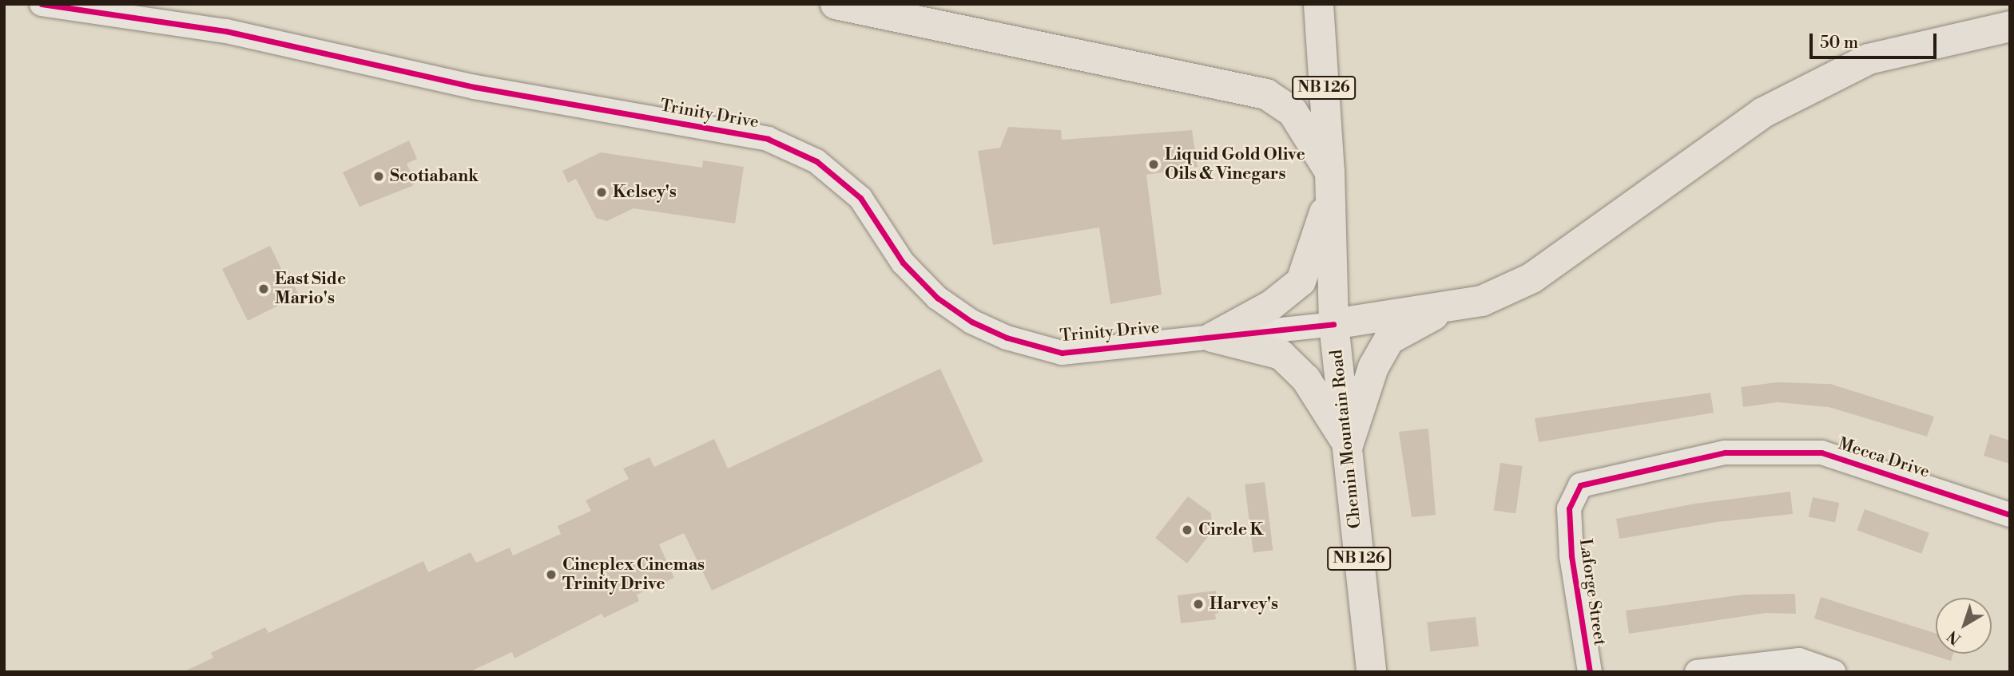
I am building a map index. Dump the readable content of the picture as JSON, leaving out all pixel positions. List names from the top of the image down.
{
  "streets": {
    "main road": ["NB 126", "Chemin Mountain Road"],
    "street": ["Trinity Drive", "Mecca Drive", "Laforge Street"]
  },
  "crossings": [
    ["Trinity Drive", "Chemin Mountain Road"],
    ["Mecca Drive", "Laforge Street"]
  ],
  "places": [
    "Liquid Gold Olive Oils & Vinegars",
    "Scotiabank",
    "Kelsey's",
    "East Side Mario's",
    "Circle K",
    "Cineplex Cinemas Trinity Drive",
    "Harvey's"
  ],
  "scale_bar": "50 m",
  "north": "bottom left"
}
